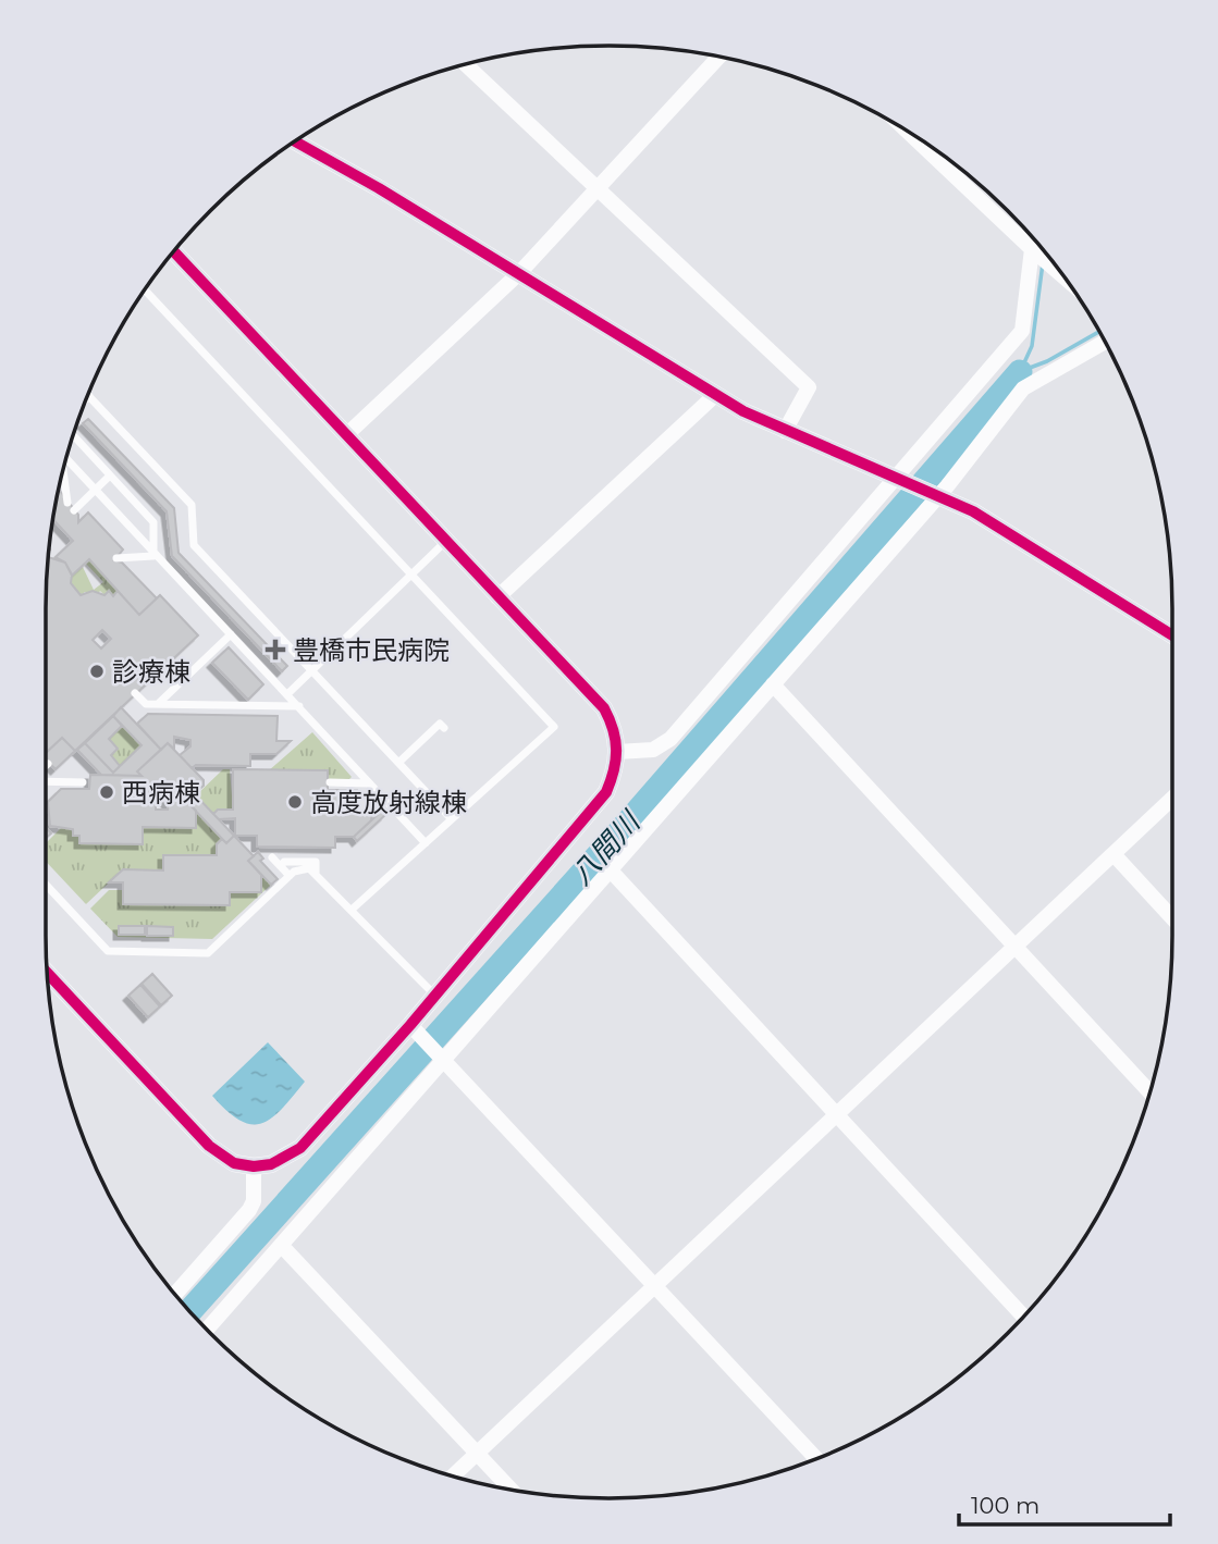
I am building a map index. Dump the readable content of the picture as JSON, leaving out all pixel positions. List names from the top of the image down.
{
  "water": ["八間川"],
  "places": {
    "health": ["豊橋市民病院"],
    "other": ["診療棟", "西病棟", "高度放射線棟"]
  },
  "scale_bar": "100 m"
}
